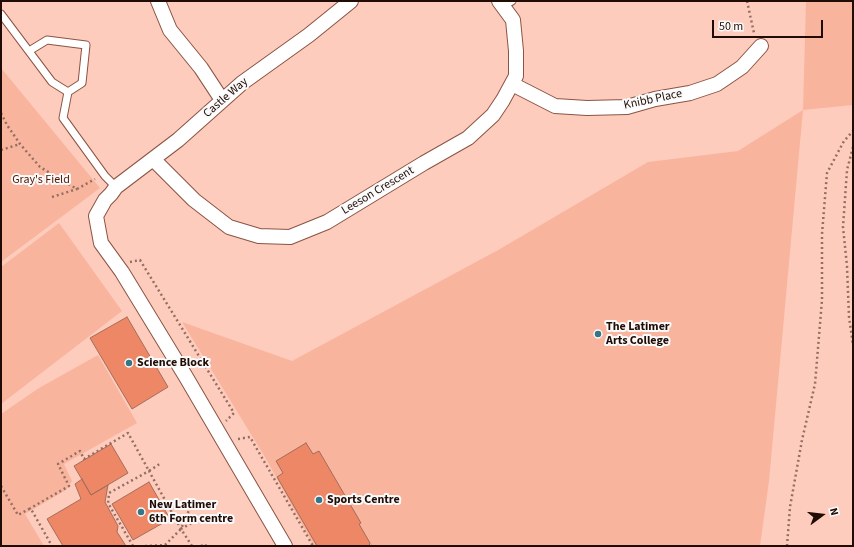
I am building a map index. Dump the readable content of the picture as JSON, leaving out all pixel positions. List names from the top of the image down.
{
  "streets": {
    "street": ["Castle Way", "Knibb Place", "Leeson Crescent"]
  },
  "crossings": [
    ["Castle Way", "Leeson Crescent"],
    ["Knibb Place", "Leeson Crescent"]
  ],
  "parks": ["Gray's Field"],
  "places": [
    "The Latimer Arts College",
    "Science Block",
    "Sports Centre",
    "New Latimer 6th Form centre"
  ],
  "scale_bar": "50 m",
  "north": "right"
}
